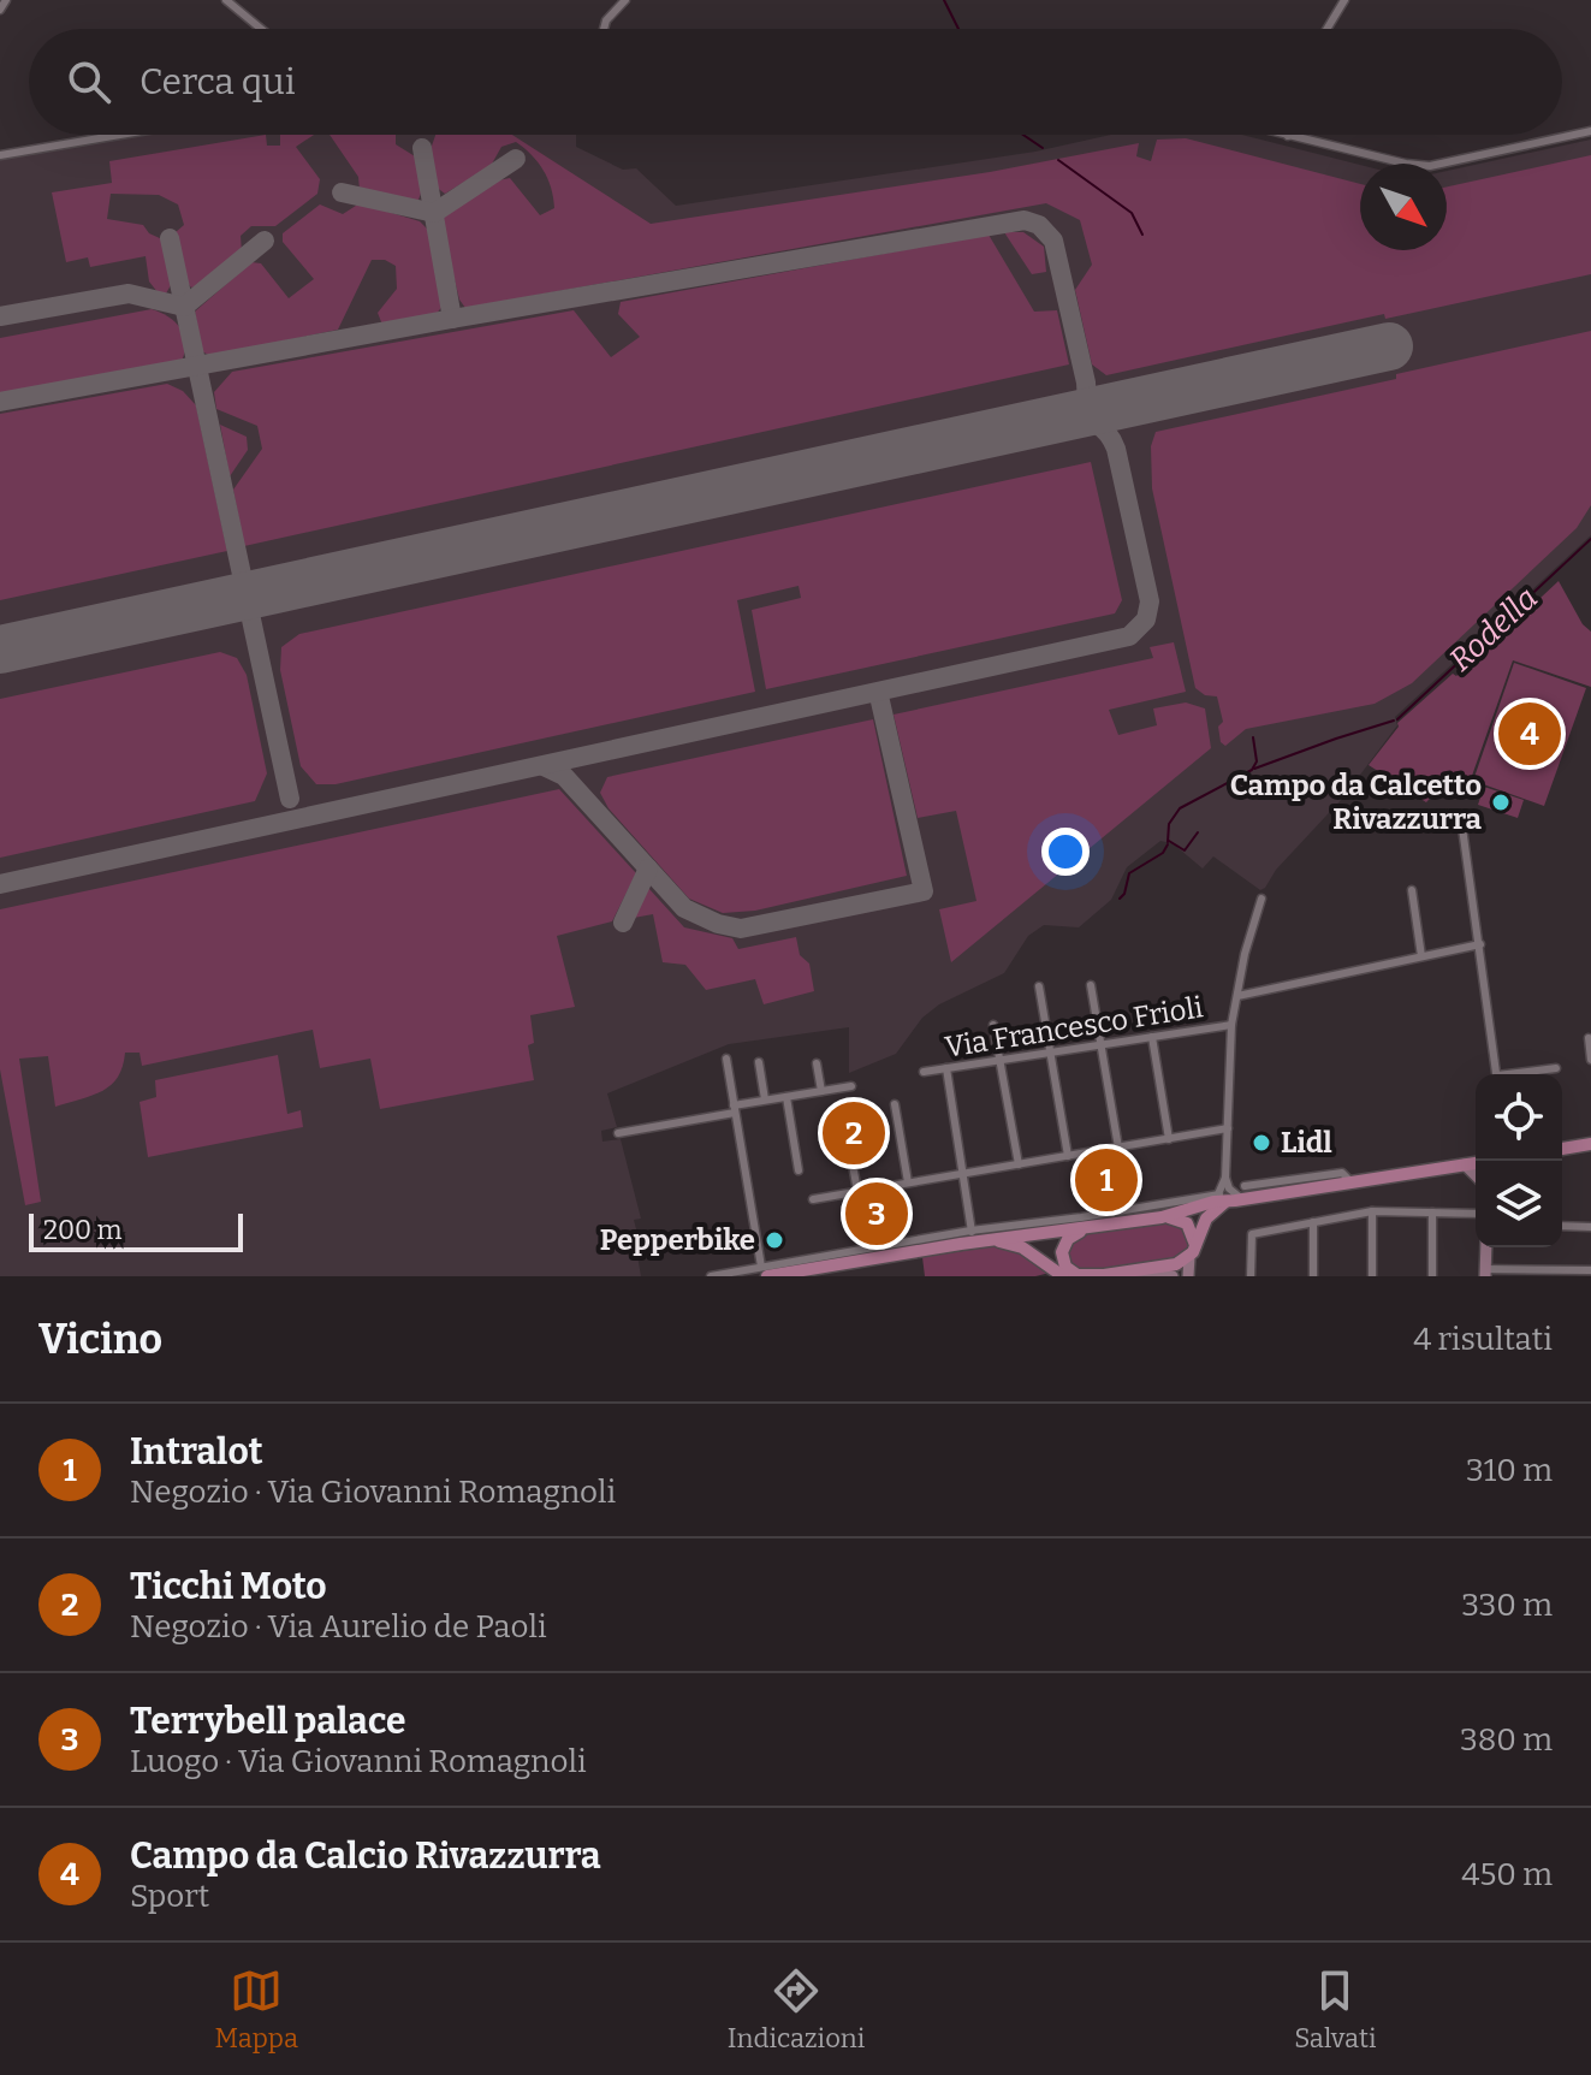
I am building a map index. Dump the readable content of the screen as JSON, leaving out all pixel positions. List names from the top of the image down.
{
  "streets": {
    "street": ["Via Francesco Frioli"]
  },
  "water": ["Rodella"],
  "places": ["Campo da Calcetto Rivazzurra", "Lidl", "Pepperbike"],
  "scale_bar": "200 m",
  "north": "bottom right",
  "page": {
    "search": "Cerca qui",
    "pins": [
      "4",
      "2",
      "1",
      "3"
    ],
    "scale": "200 m",
    "heading": ["Vicino", "4 risultati"],
    "list": [
      {
        "mark": "1",
        "name": "Intralot",
        "note": "Negozio · Via Giovanni Romagnoli",
        "value": "310 m"
      },
      {
        "mark": "2",
        "name": "Ticchi Moto",
        "note": "Negozio · Via Aurelio de Paoli",
        "value": "330 m"
      },
      {
        "mark": "3",
        "name": "Terrybell palace",
        "note": "Luogo · Via Giovanni Romagnoli",
        "value": "380 m"
      },
      {
        "mark": "4",
        "name": "Campo da Calcio Rivazzurra",
        "note": "Sport",
        "value": "450 m"
      }
    ],
    "nav": ["Mappa", "Indicazioni", "Salvati"]
  }
}
